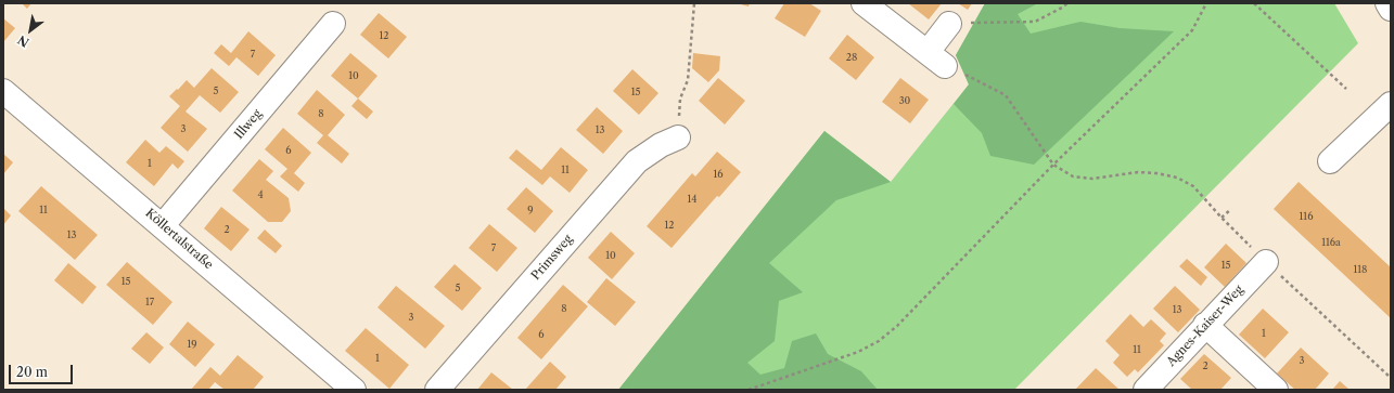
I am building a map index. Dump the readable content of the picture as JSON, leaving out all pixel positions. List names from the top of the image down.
{
  "streets": {
    "street": [
      "Illweg",
      "Köllertalstraße",
      "Primsweg",
      "Agnes-Kaiser-Weg"
    ]
  },
  "crossings": [
    ["Illweg", "Köllertalstraße"]
  ],
  "house_numbers": [
    "12",
    "7",
    "28",
    "10",
    "5",
    "15",
    "30",
    "8",
    "3",
    "13",
    "6",
    "1",
    "11",
    "16",
    "4",
    "14",
    "11",
    "9",
    "116",
    "12",
    "2",
    "13",
    "116a",
    "7",
    "10",
    "15",
    "118",
    "15",
    "5",
    "17",
    "8",
    "13",
    "3",
    "1",
    "6",
    "19",
    "11",
    "1",
    "3",
    "2"
  ],
  "scale_bar": "20 m",
  "north": "bottom left"
}
